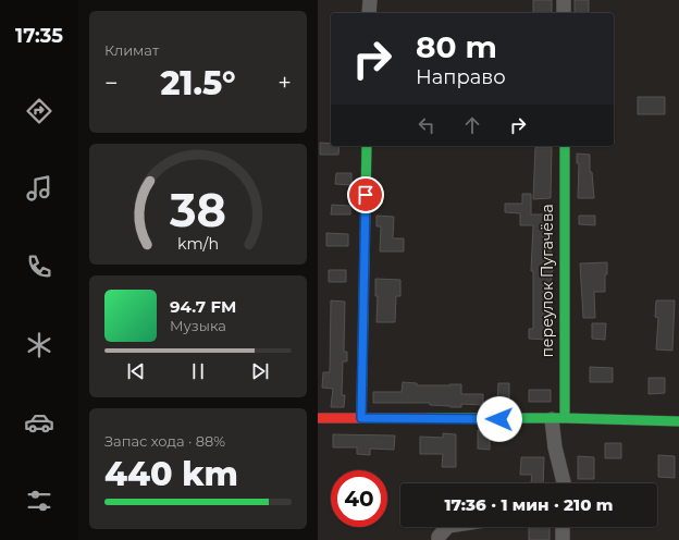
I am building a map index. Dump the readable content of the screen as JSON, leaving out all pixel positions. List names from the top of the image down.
{
  "streets": {
    "street": ["переулок Пугачёва"]
  },
  "page": {
    "tabs": "17:35",
    "tile": [
      "Климат",
      ["Запас хода · 88%", "440 km"]
    ],
    "turn": ["80 m", "Направо"],
    "heat": ["−", "21.5°", "+"],
    "song": ["94.7 FM", "Музыка"],
    "limit": "40",
    "trip": "17:36 · 1 мин · 210 m",
    "gauge": ["38", "km/h"]
  }
}
